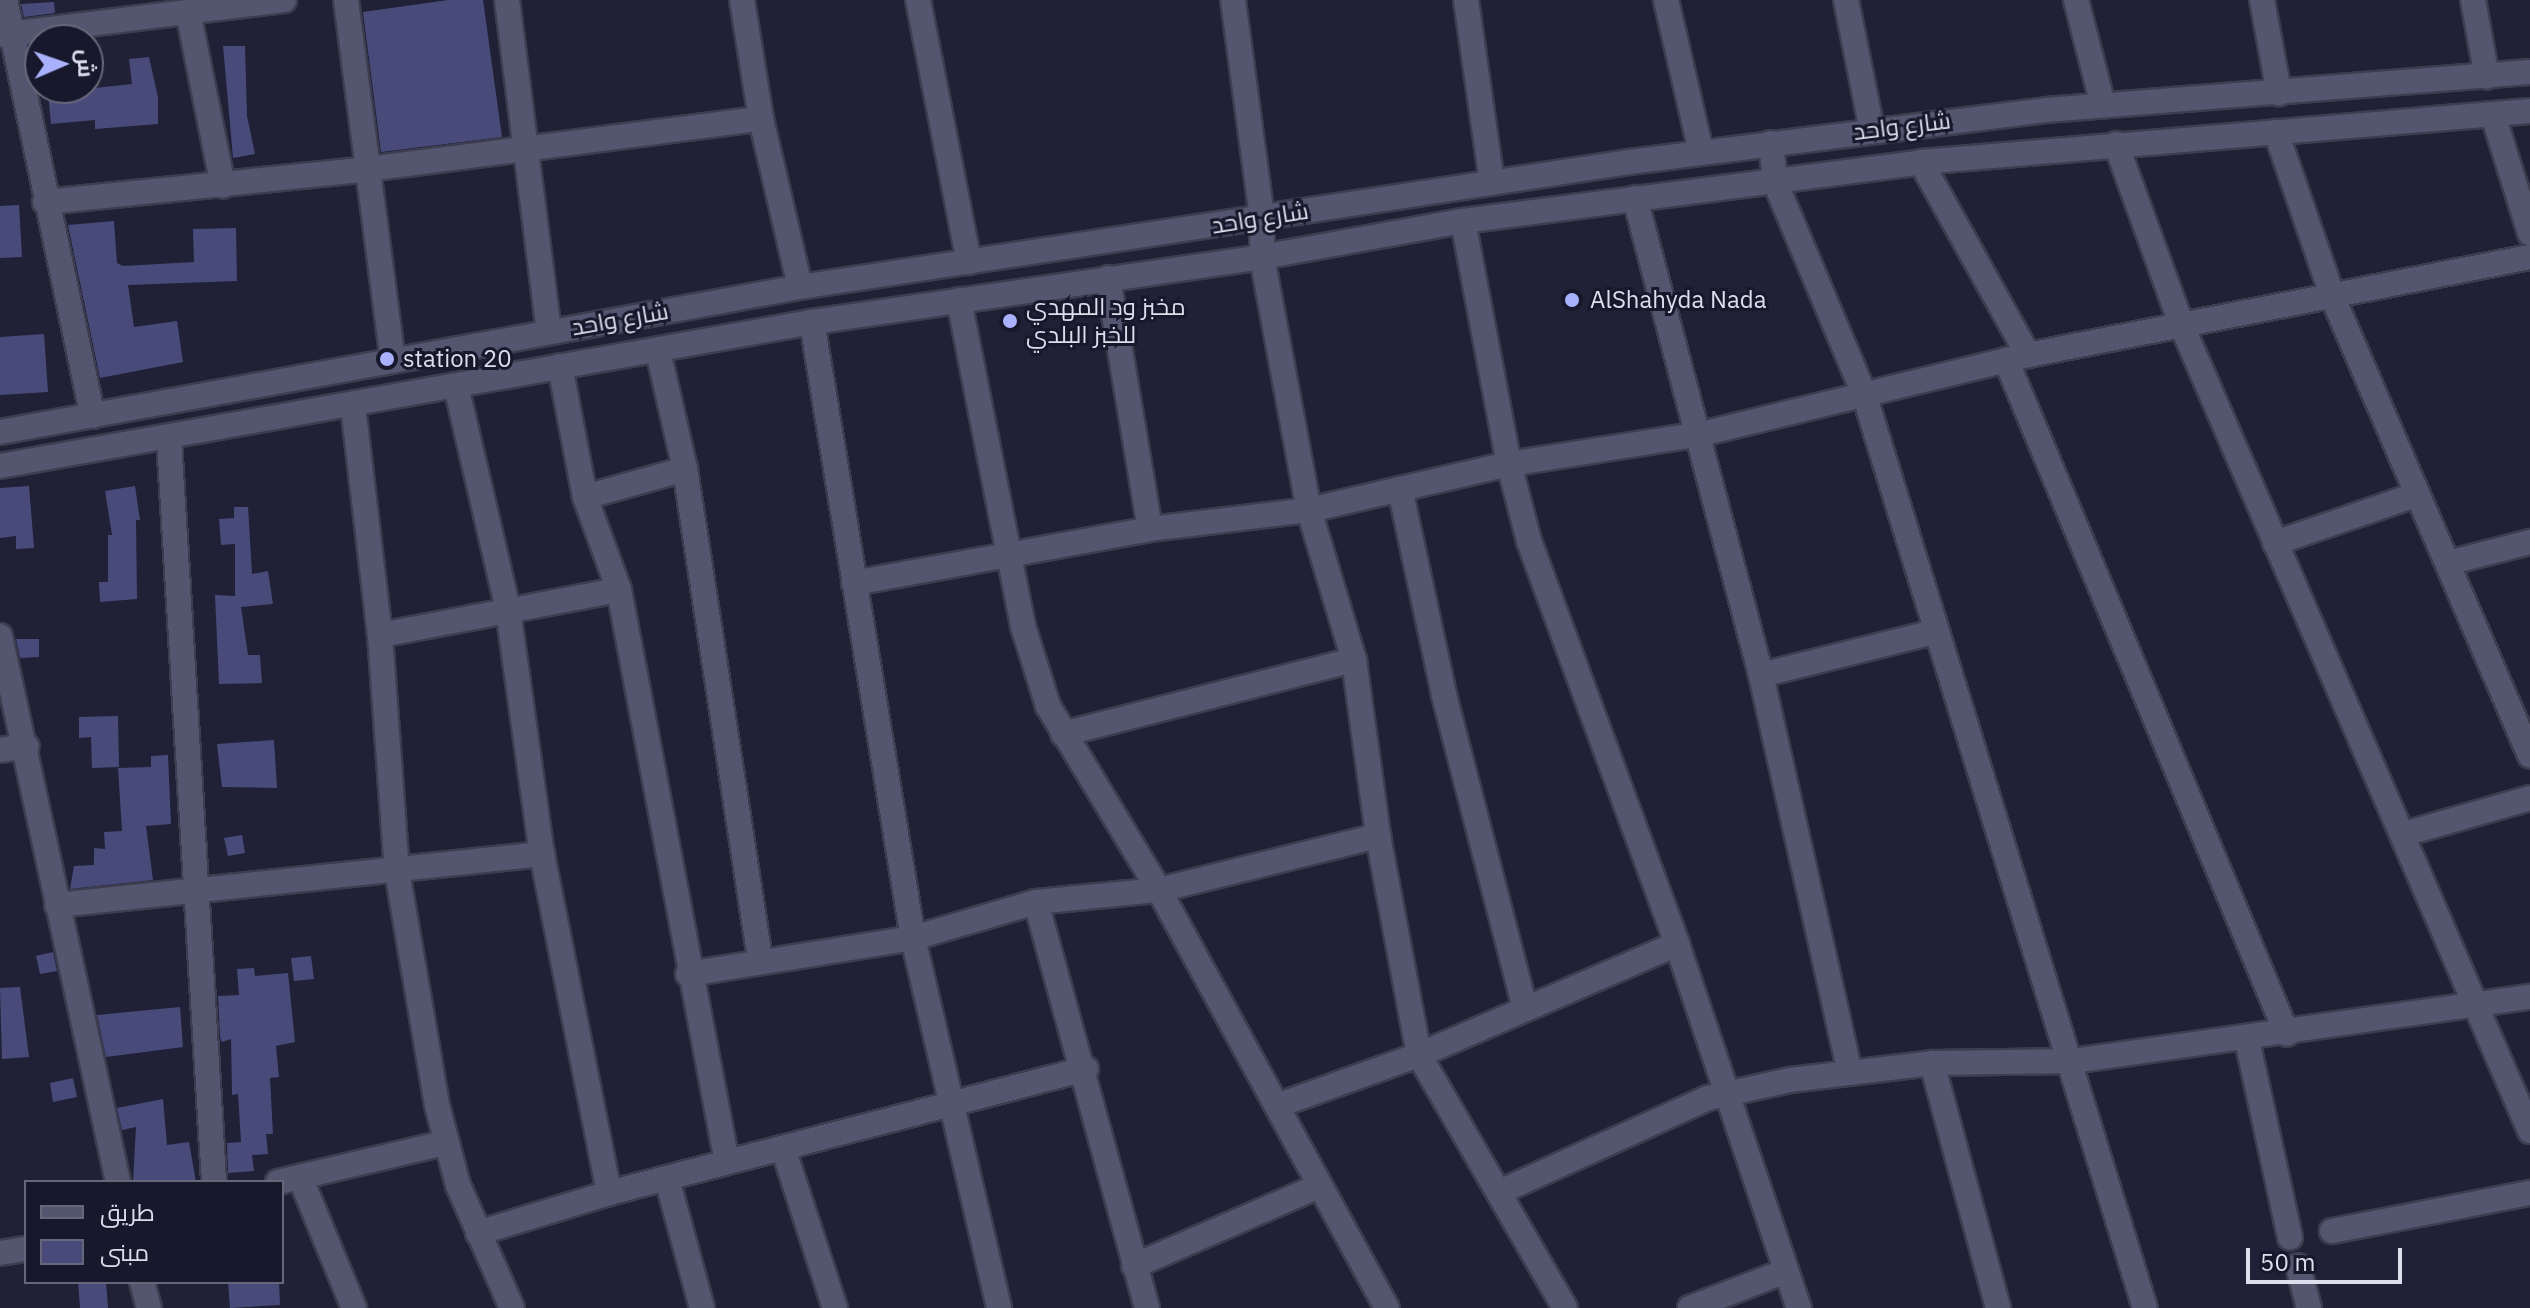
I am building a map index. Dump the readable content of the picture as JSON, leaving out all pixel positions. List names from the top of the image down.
{
  "streets": {
    "street": ["شارع واحد"]
  },
  "places": ["AlShahyda Nada", "مخبز ود المهدي للخبز البلدي", "station 20"],
  "legend": ["طريق", "مبنى"],
  "scale_bar": "50 m",
  "north": "right"
}
